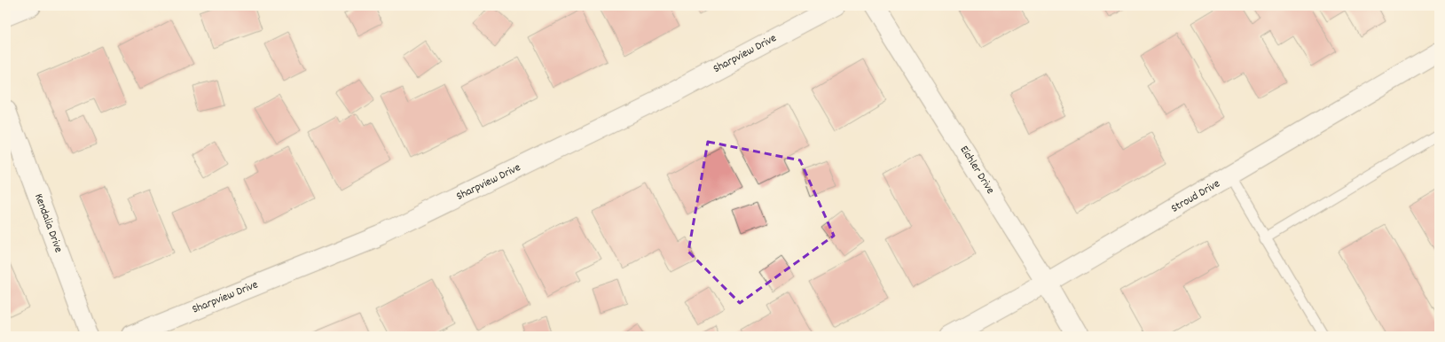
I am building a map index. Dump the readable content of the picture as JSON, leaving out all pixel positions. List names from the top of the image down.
{
  "streets": {
    "street": [
      "Sharpview Drive",
      "Eichler Drive",
      "Stroud Drive",
      "Kendalia Drive"
    ]
  },
  "crossings": [
    ["Eichler Drive", "Stroud Drive"]
  ]
}
